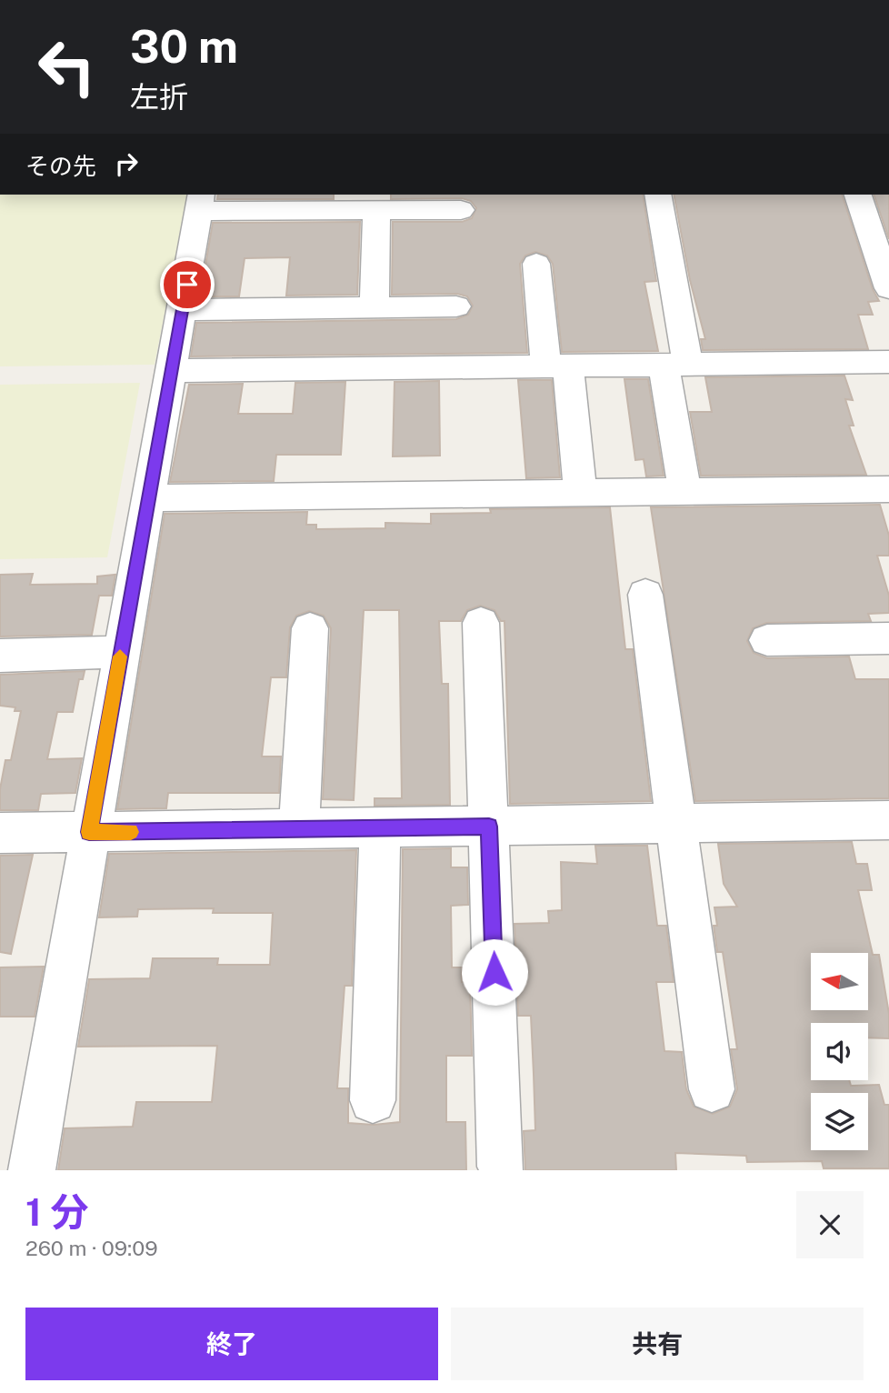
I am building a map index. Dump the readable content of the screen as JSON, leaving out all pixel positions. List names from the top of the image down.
{
  "north": "left",
  "page": {
    "turn": ["30 m", "左折"],
    "then": "その先",
    "heading": ["1 分", "260 m · 09:09"],
    "buttons": ["終了", "共有"]
  }
}
